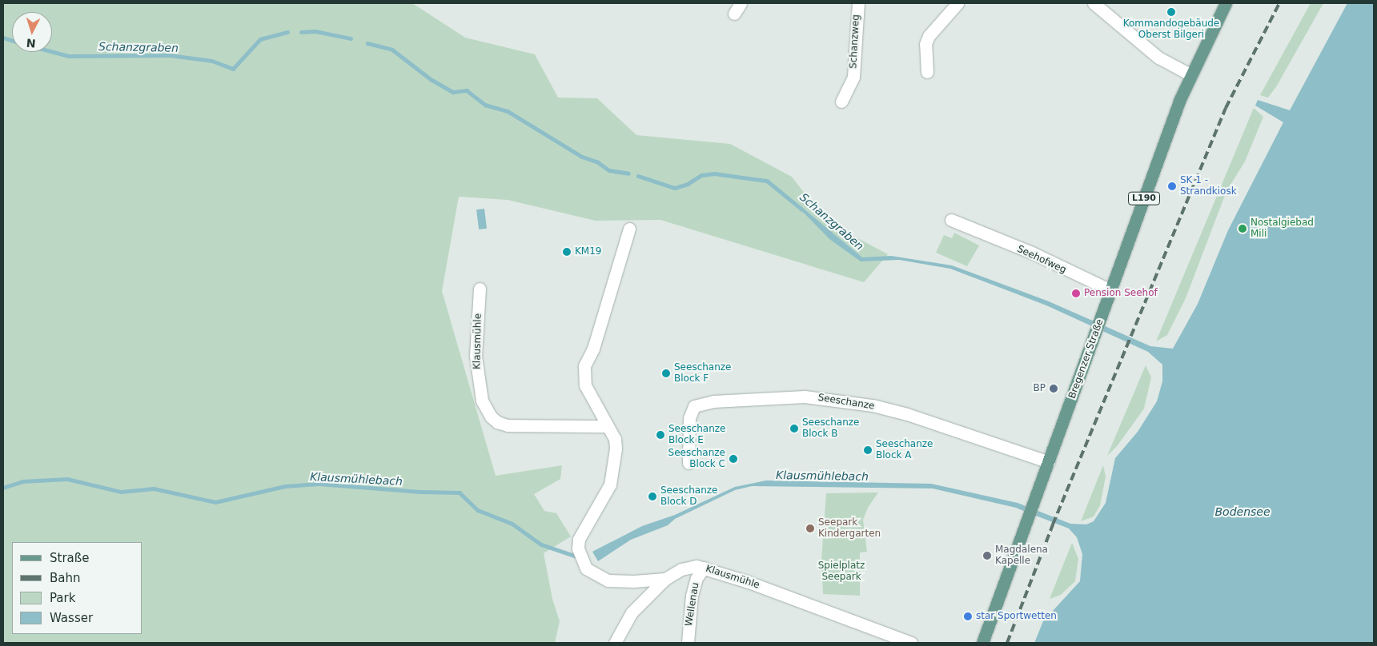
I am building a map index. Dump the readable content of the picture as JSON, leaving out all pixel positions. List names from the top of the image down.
{
  "streets": {
    "main road": ["L190", "Bregenzer Straße"],
    "street": [
      "Schanzweg",
      "Seehofweg",
      "Klausmühle",
      "Seeschanze",
      "Wellenau"
    ]
  },
  "crossings": [
    ["L190", "Bregenzer Straße"],
    ["Seehofweg", "Bregenzer Straße"],
    ["Klausmühle", "Wellenau"],
    ["Bregenzer Straße", "Seeschanze"]
  ],
  "water": ["Schanzgraben", "Klausmühlebach", "Bodensee"],
  "parks": ["Spielplatz Seepark"],
  "places": [
    "Kommandogebäude Oberst Bilgeri",
    "SK 1 - Strandkiosk",
    "Nostalgiebad Mili",
    "KM19",
    "Pension Seehof",
    "Seeschanze Block F",
    "BP",
    "Seeschanze Block B",
    "Seeschanze Block E",
    "Seeschanze Block A",
    "Seeschanze Block C",
    "Seeschanze Block D",
    "Seepark Kindergarten",
    "Magdalena Kapelle",
    "star Sportwetten"
  ],
  "legend": [
    "Straße",
    "Bahn",
    "Park",
    "Wasser"
  ],
  "north": "bottom"
}
